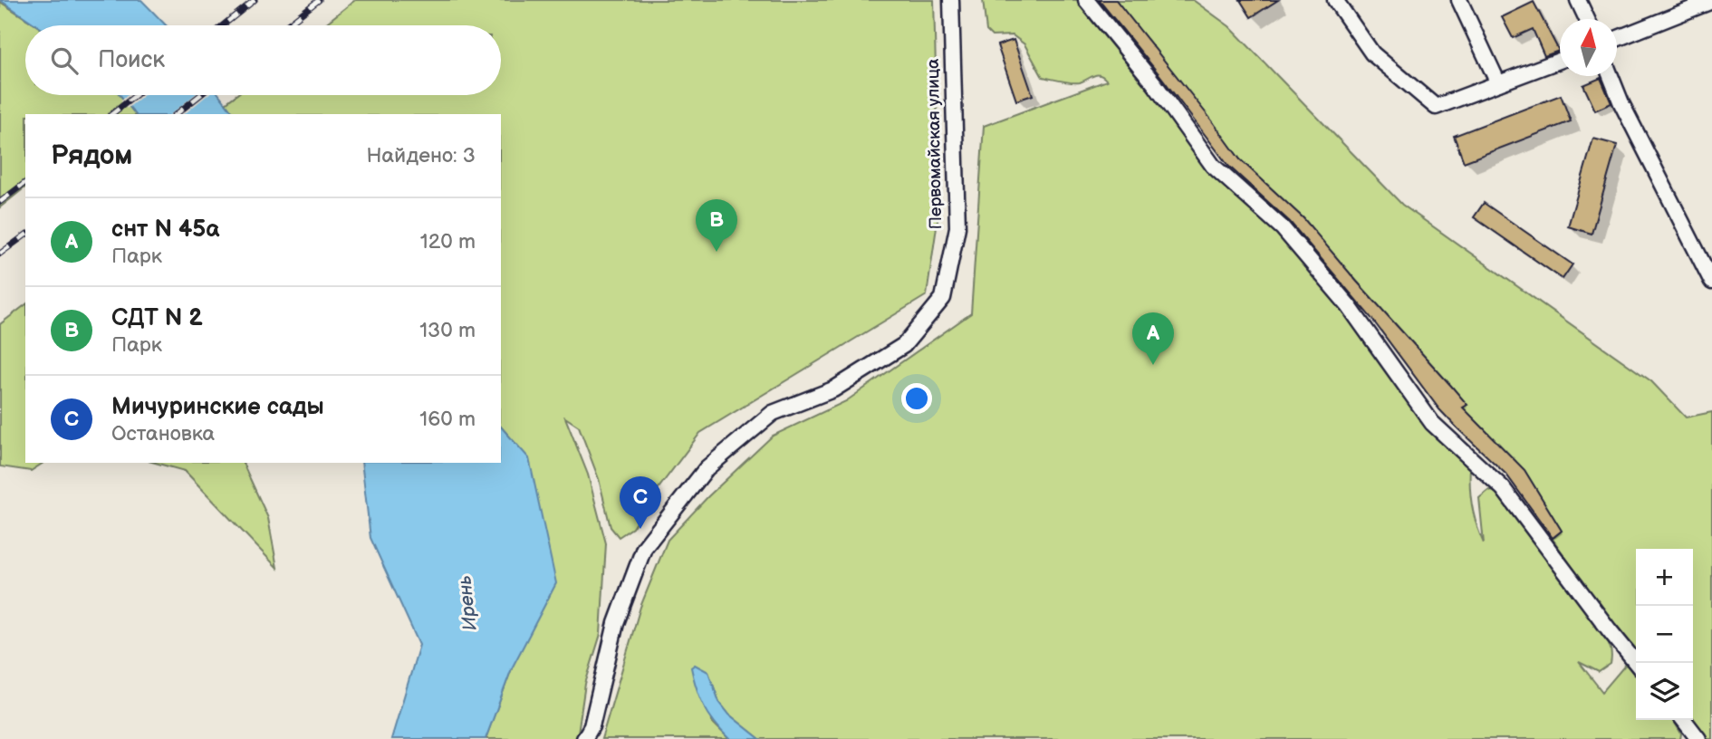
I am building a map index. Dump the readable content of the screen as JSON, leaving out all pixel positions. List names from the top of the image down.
{
  "streets": {
    "street": ["Первомайская улица"]
  },
  "water": ["Ирень"],
  "north": "top",
  "page": {
    "search": "Поиск",
    "heading": ["Рядом", "Найдено: 3"],
    "list": [
      {
        "mark": "A",
        "name": "снт N 45а",
        "note": "Парк",
        "value": "120 m"
      },
      {
        "mark": "B",
        "name": "СДТ N 2",
        "note": "Парк",
        "value": "130 m"
      },
      {
        "mark": "C",
        "name": "Мичуринские сады",
        "note": "Остановка",
        "value": "160 m"
      }
    ],
    "pins": ["B", "A", "C"],
    "map_buttons": ["+", "−"]
  }
}
